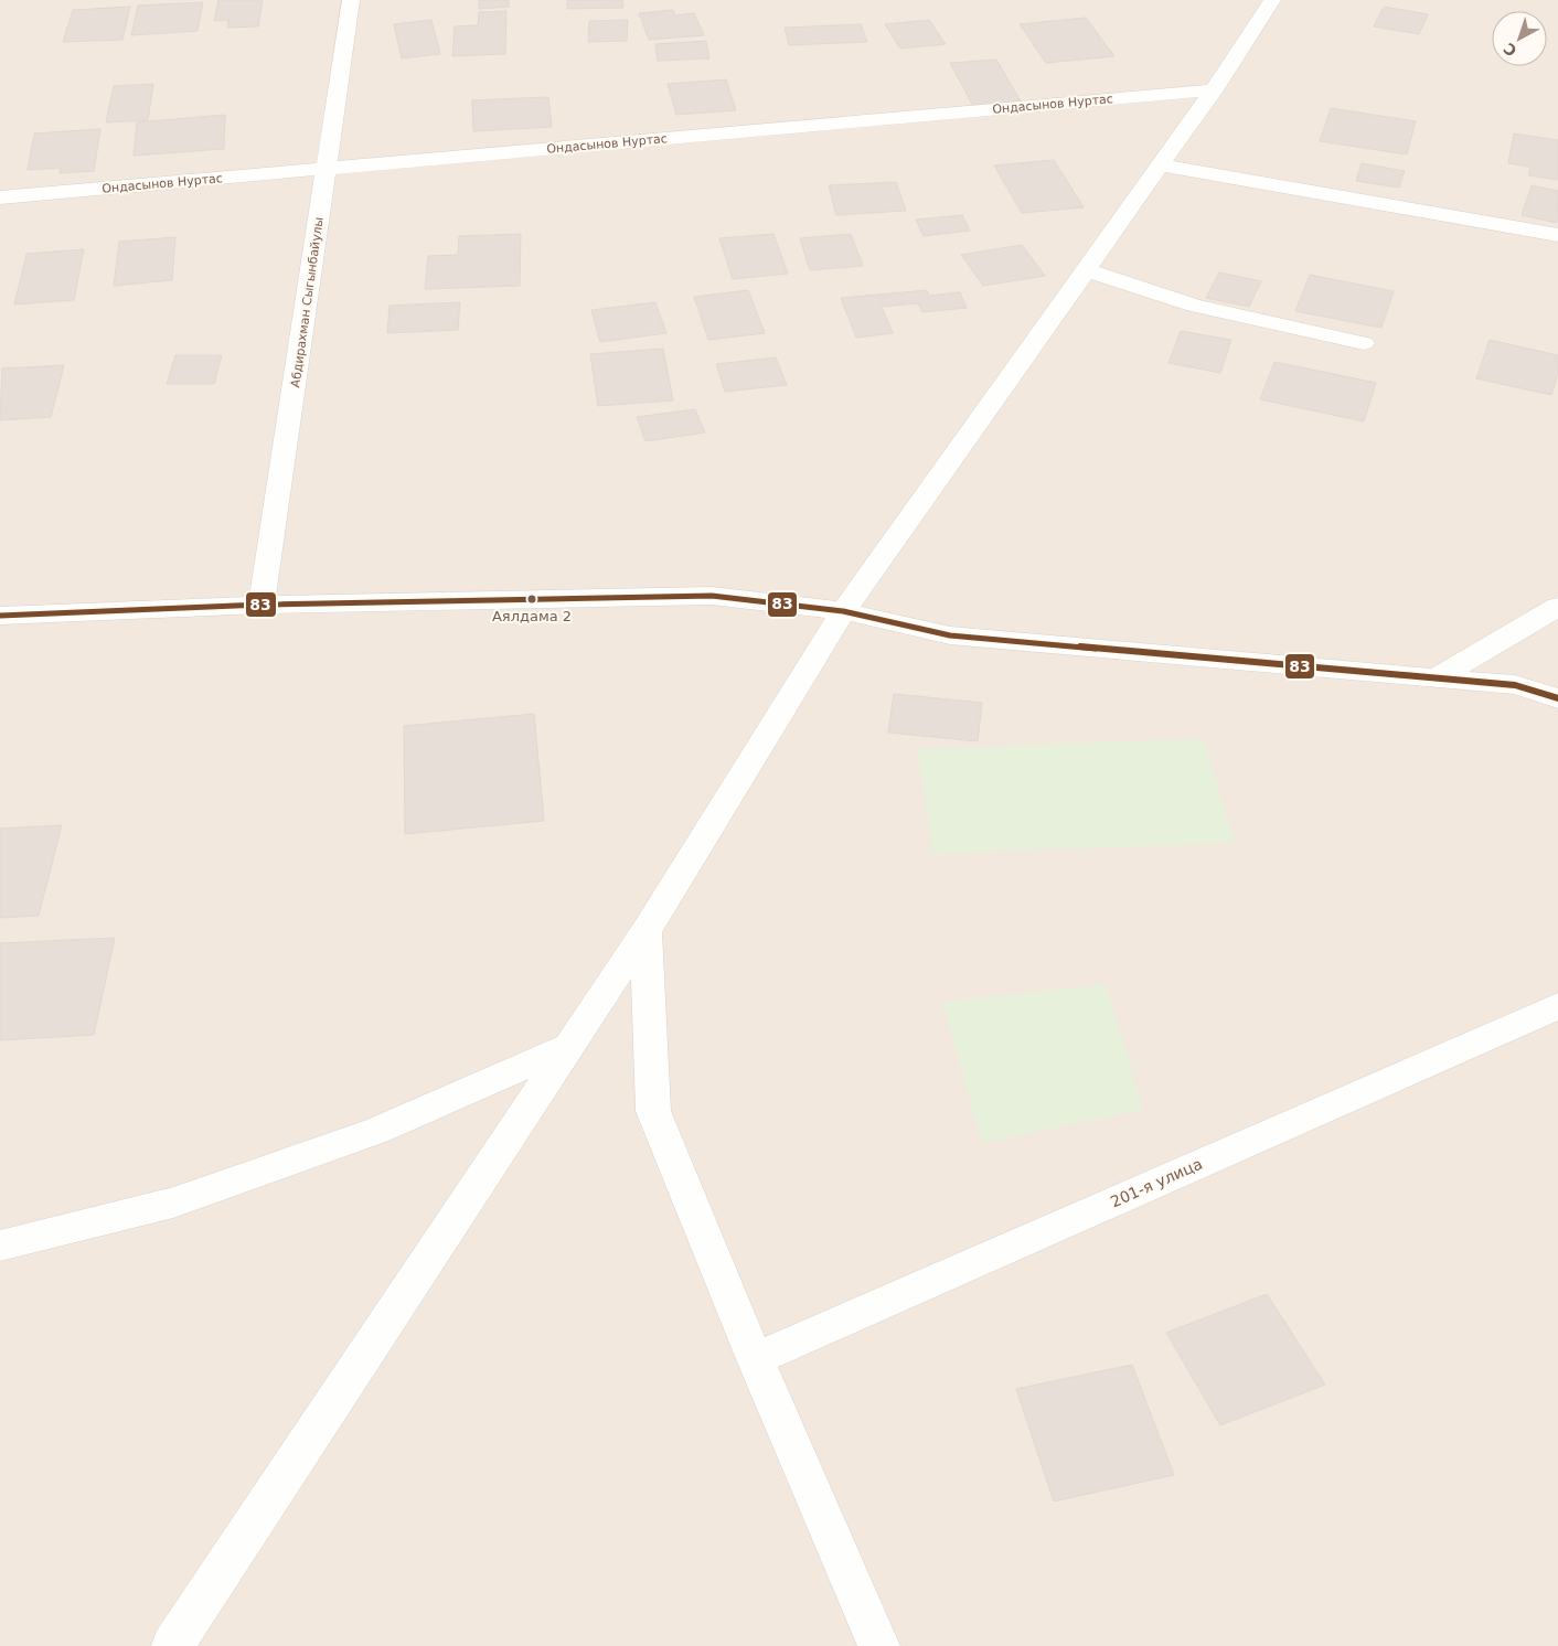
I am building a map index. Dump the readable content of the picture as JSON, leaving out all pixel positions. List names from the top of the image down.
{
  "streets": {
    "street": ["Ондасынов Нуртас", "Абдирахман Сыгынбайулы", "201-я улица"]
  },
  "crossings": [
    ["Ондасынов Нуртас", "Абдирахман Сыгынбайулы"]
  ],
  "places": ["Аялдама 2"],
  "lines": ["transit line 83"],
  "north": "bottom left"
}
